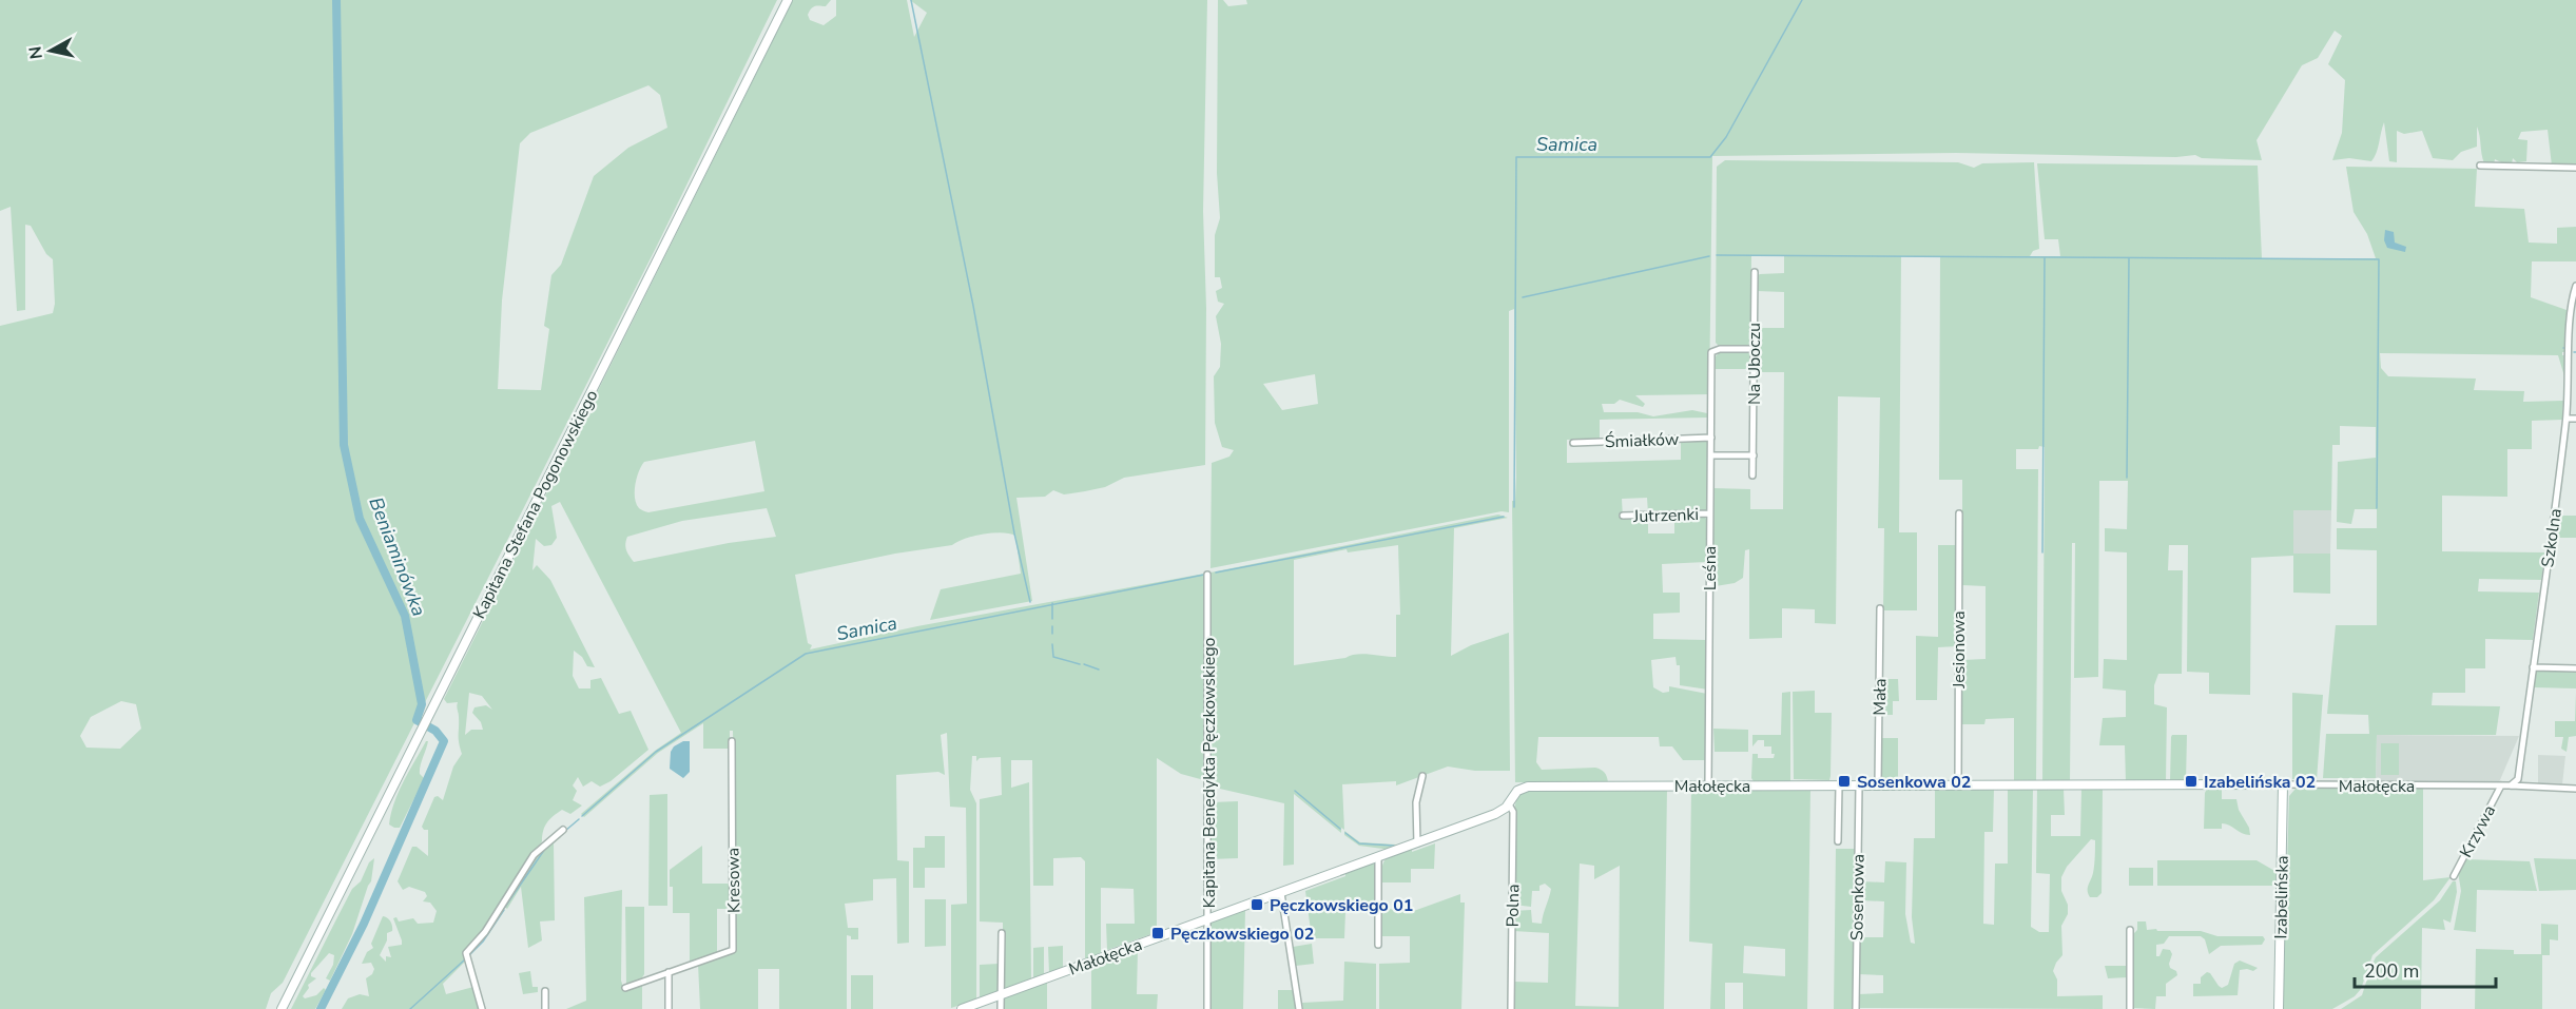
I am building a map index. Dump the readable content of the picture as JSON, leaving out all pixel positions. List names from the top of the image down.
{
  "streets": {
    "street": [
      "Na Uboczu",
      "Śmiałków",
      "Kapitana Stefana Pogonowskiego",
      "Jutrzenki",
      "Szkolna",
      "Leśna",
      "Jesionowa",
      "Mała",
      "Kapitana Benedykta Pęczkowskiego",
      "Małołęcka",
      "Krzywa",
      "Kresowa",
      "Sosenkowa",
      "Izabelińska",
      "Polna"
    ]
  },
  "crossings": [
    ["Na Uboczu", "Leśna"],
    ["Śmiałków", "Leśna"],
    ["Jutrzenki", "Leśna"],
    ["Szkolna", "Małołęcka"],
    ["Leśna", "Małołęcka"],
    ["Jesionowa", "Małołęcka"],
    ["Mała", "Małołęcka"],
    ["Kapitana Benedykta Pęczkowskiego", "Małołęcka"],
    ["Małołęcka", "Krzywa"],
    ["Małołęcka", "Sosenkowa"],
    ["Małołęcka", "Izabelińska"],
    ["Małołęcka", "Polna"]
  ],
  "water": ["Samica", "Beniaminówka"],
  "places": {
    "transit": [
      "Sosenkowa 02",
      "Izabelińska 02",
      "Pęczkowskiego 01",
      "Pęczkowskiego 02"
    ]
  },
  "scale_bar": "200 m",
  "north": "left"
}
